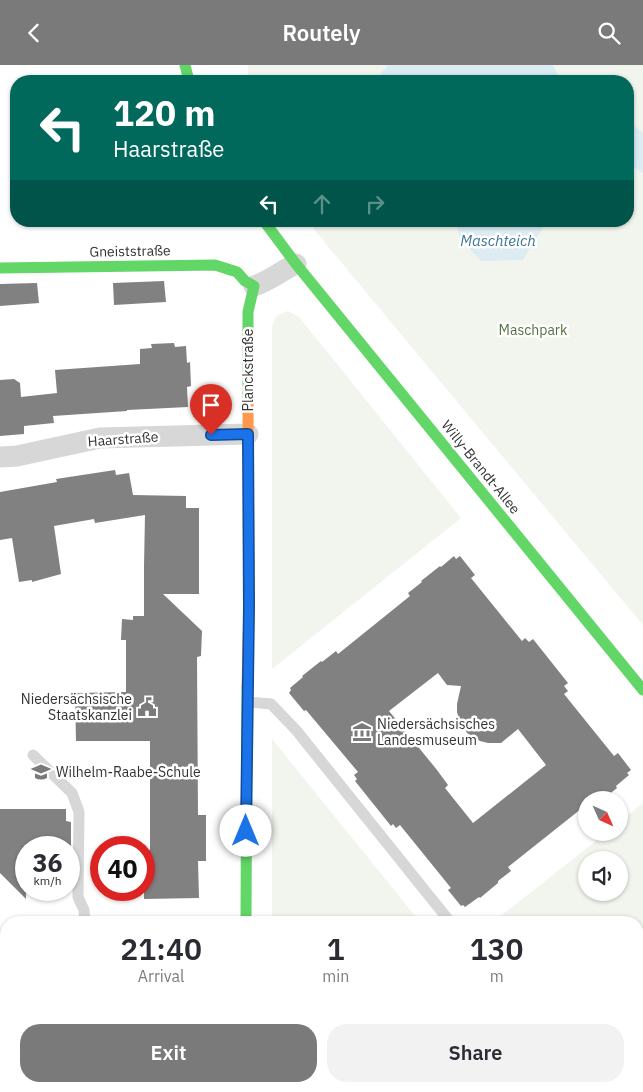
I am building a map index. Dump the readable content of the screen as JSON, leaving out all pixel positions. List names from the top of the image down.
{
  "streets": {
    "street": [
      "Gneiststraße",
      "Planckstraße",
      "Haarstraße",
      "Willy-Brandt-Allee"
    ]
  },
  "crossings": [
    ["Gneiststraße", "Planckstraße"],
    ["Planckstraße", "Haarstraße"]
  ],
  "water": ["Maschteich"],
  "parks": ["Maschpark"],
  "places": {
    "public building": ["Niedersächsische Staatskanzlei"],
    "museum": ["Niedersächsisches Landesmuseum"],
    "school or university": ["Wilhelm-Raabe-Schule"]
  },
  "north": "bottom right",
  "page": {
    "header": "Routely",
    "turn": ["120 m", "Haarstraße"],
    "speed": "36 km/h",
    "limit": "40",
    "eta": [
      "21:40",
      "Arrival",
      "1",
      "min",
      "130",
      "m"
    ],
    "buttons": ["Exit", "Share"]
  }
}
